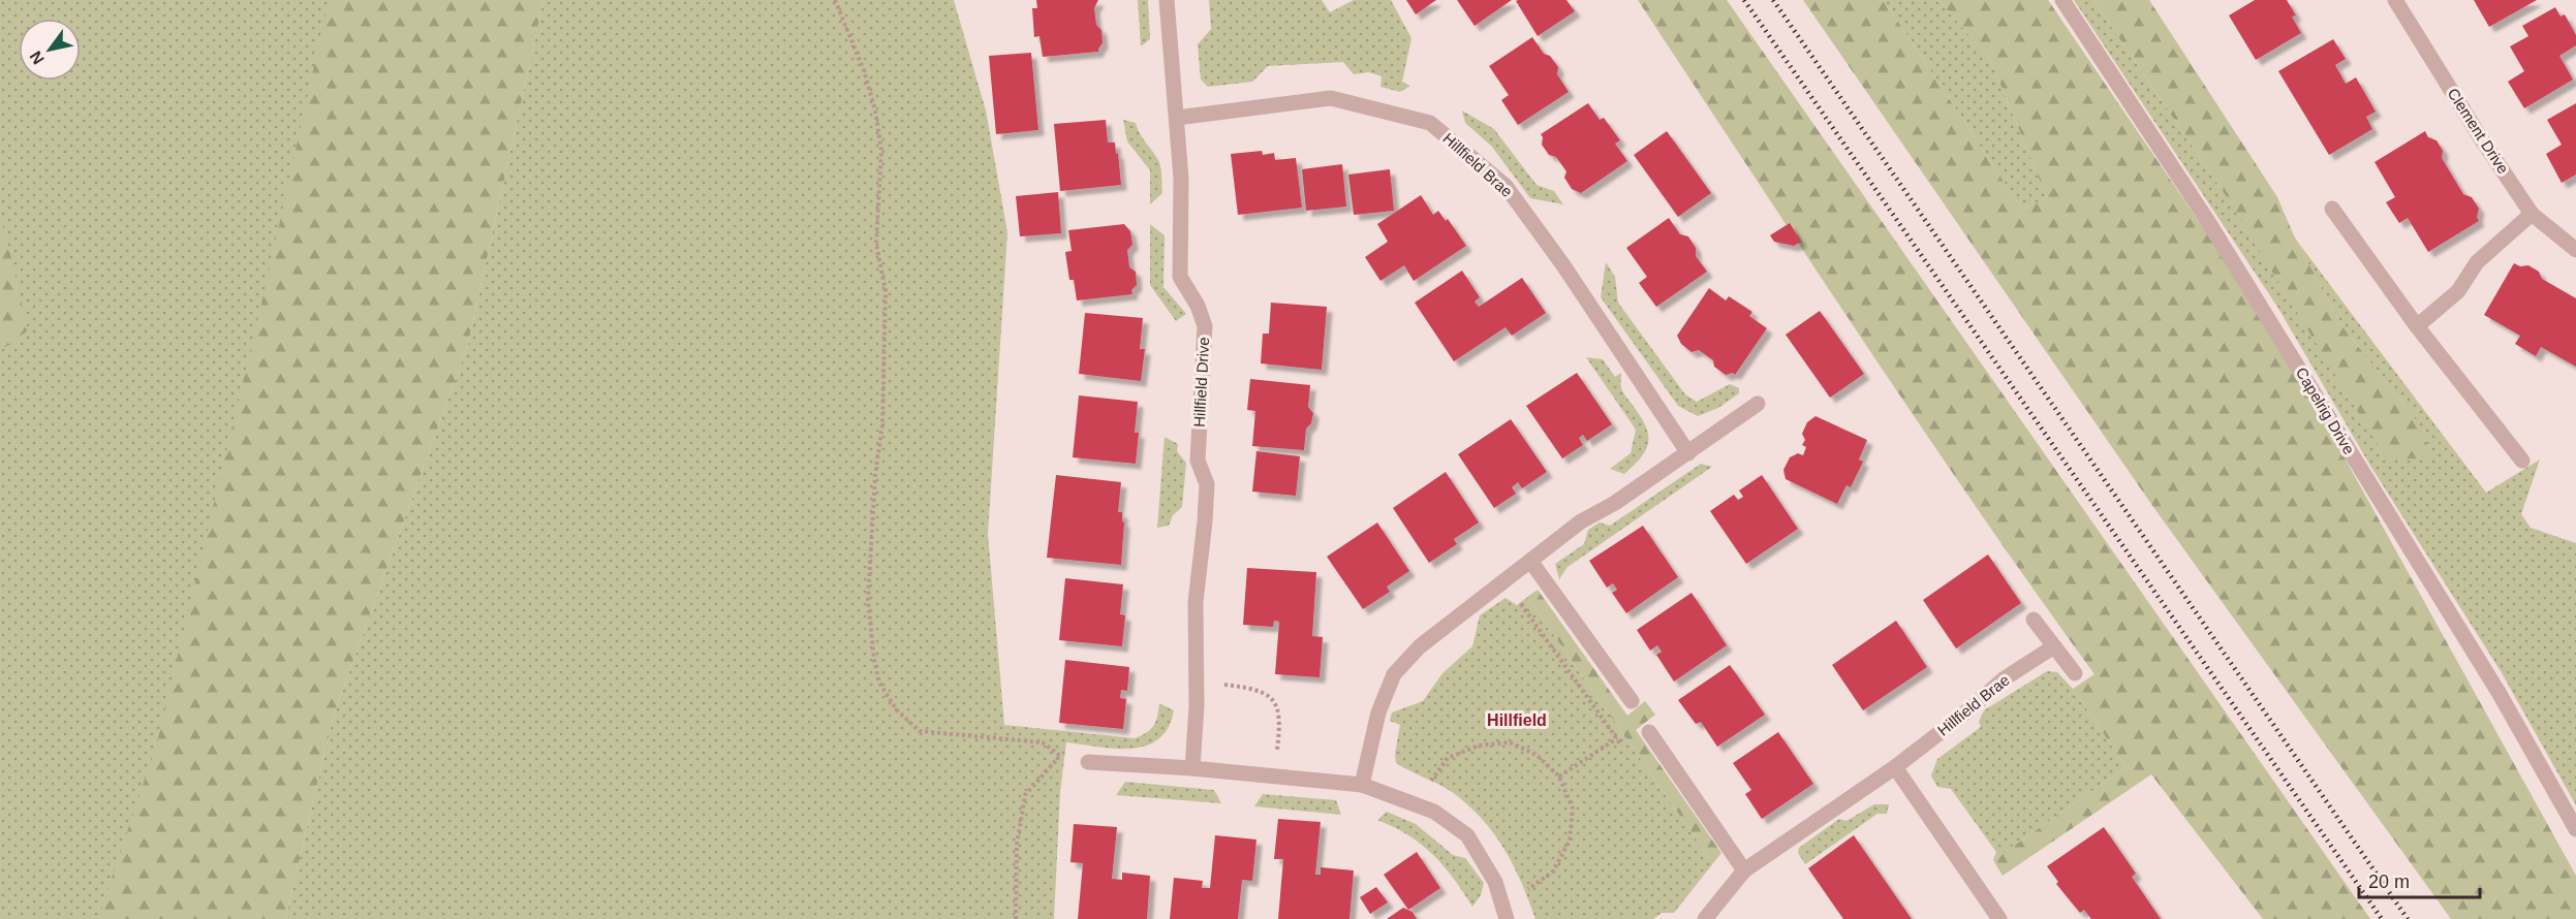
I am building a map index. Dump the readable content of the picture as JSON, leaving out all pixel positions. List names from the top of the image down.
{
  "streets": {
    "street": [
      "Clement Drive",
      "Hillfield Brae",
      "Hillfield Drive",
      "Capelrig Drive"
    ]
  },
  "crossings": [
    ["Hillfield Brae", "Hillfield Drive"]
  ],
  "districts": ["Hillfield"],
  "scale_bar": "20 m",
  "north": "bottom left"
}
